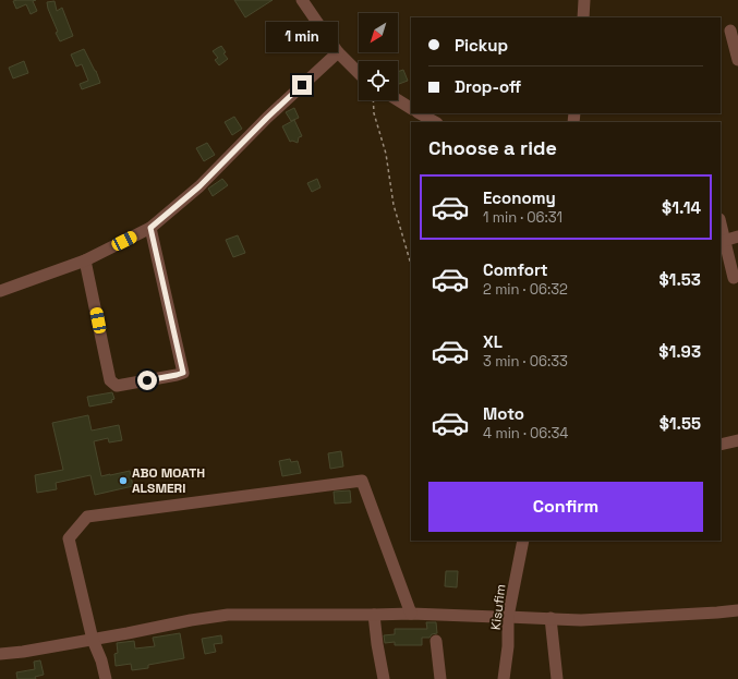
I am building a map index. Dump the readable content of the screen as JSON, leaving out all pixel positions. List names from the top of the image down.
{
  "streets": {
    "street": ["Kisufim"]
  },
  "places": ["ABO MOATH ALSMERI"],
  "north": "bottom left",
  "page": {
    "banner": ["Pickup", "Drop-off"],
    "bubble": "1 min",
    "heading": "Choose a ride",
    "list": [
      {
        "name": "Economy",
        "note": "1 min · 06:31",
        "value": "$1.14"
      },
      {
        "name": "Comfort",
        "note": "2 min · 06:32",
        "value": "$1.53"
      },
      {
        "name": "XL",
        "note": "3 min · 06:33",
        "value": "$1.93"
      },
      {
        "name": "Moto",
        "note": "4 min · 06:34",
        "value": "$1.55"
      }
    ],
    "buttons": "Confirm"
  }
}
